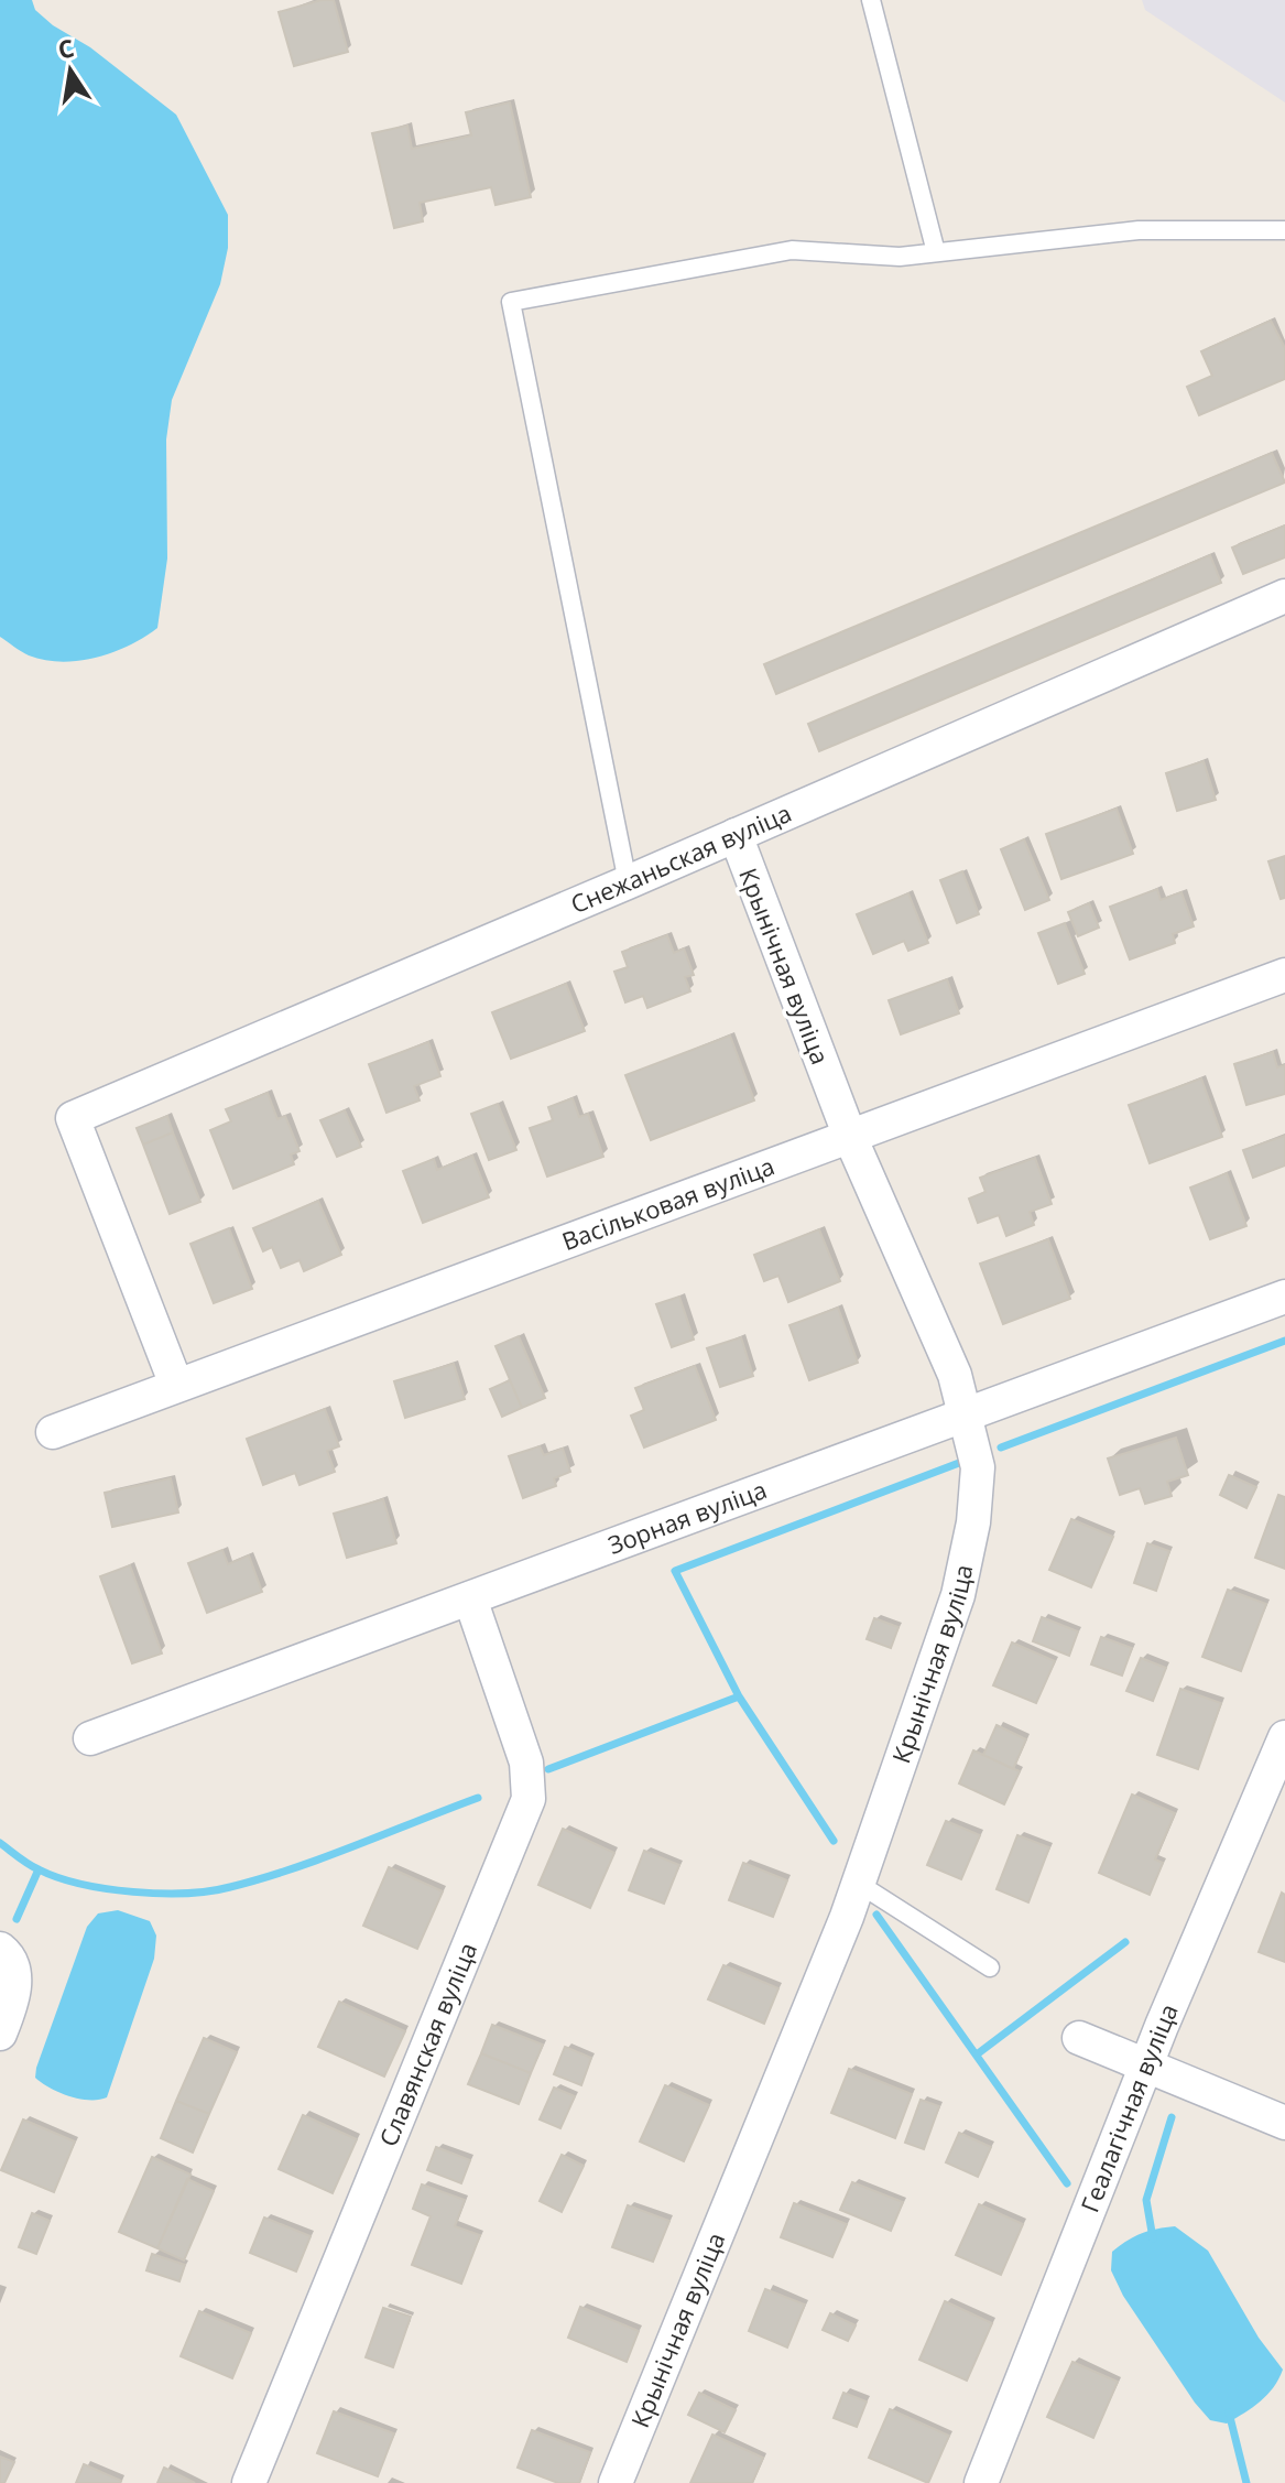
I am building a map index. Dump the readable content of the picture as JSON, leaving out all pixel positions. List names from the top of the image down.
{
  "streets": {
    "street": [
      "Снежаньская вуліца",
      "Крынічная вуліца",
      "Васільковая вуліца",
      "Зорная вуліца",
      "Славянская вуліца",
      "Геалагічная вуліца"
    ]
  },
  "crossings": [
    ["Снежаньская вуліца", "Крынічная вуліца"],
    ["Снежаньская вуліца", "Васільковая вуліца"],
    ["Крынічная вуліца", "Васільковая вуліца"],
    ["Крынічная вуліца", "Зорная вуліца"],
    ["Зорная вуліца", "Славянская вуліца"]
  ],
  "north": "top"
}
